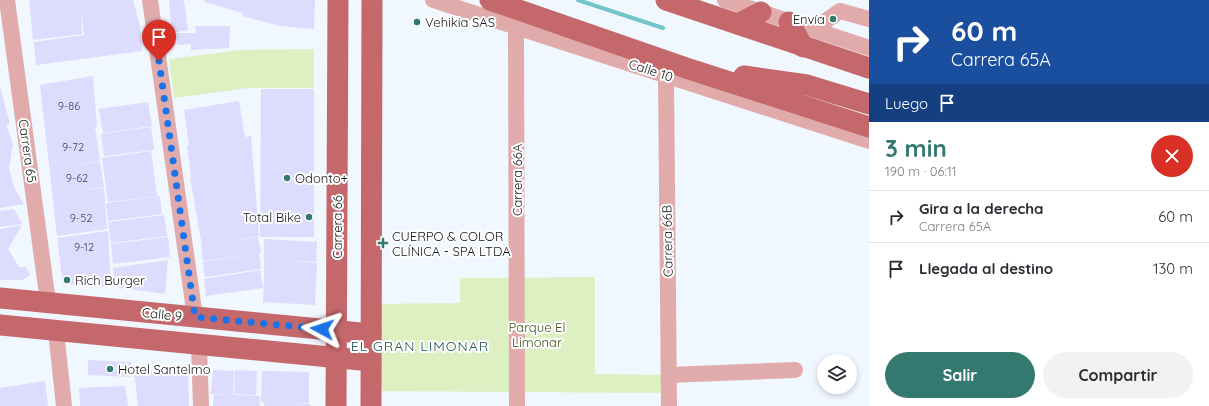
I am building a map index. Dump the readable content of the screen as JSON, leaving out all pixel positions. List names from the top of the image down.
{
  "streets": {
    "main road": ["Calle 10", "Carrera 66", "Calle 9"],
    "street": ["Carrera 65", "Carrera 66A", "Carrera 66B"]
  },
  "crossings": [
    ["Calle 10", "Carrera 66A"],
    ["Calle 10", "Carrera 66B"],
    ["Carrera 65", "Calle 9"],
    ["Carrera 66", "Calle 9"]
  ],
  "districts": ["EL GRAN LIMONAR"],
  "parks": ["Parque El Limonar"],
  "places": {
    "other": [
      "Envía",
      "Vehikia SAS",
      "Odonto+",
      "Total Bike",
      "Rich Burger",
      "Hotel Santelmo"
    ],
    "health": ["CUERPO & COLOR CLÍNICA - SPA LTDA"]
  },
  "house_numbers": [
    "9-86",
    "9-72",
    "9-62",
    "9-52",
    "9-12"
  ],
  "page": {
    "turn": ["60 m", "Carrera 65A"],
    "then": "Luego",
    "heading": ["3 min", "190 m · 06:11"],
    "list": [
      {
        "name": "Gira a la derecha",
        "note": "Carrera 65A",
        "value": "60 m"
      },
      {
        "name": "Llegada al destino",
        "value": "130 m"
      }
    ],
    "buttons": ["Salir", "Compartir"]
  }
}
